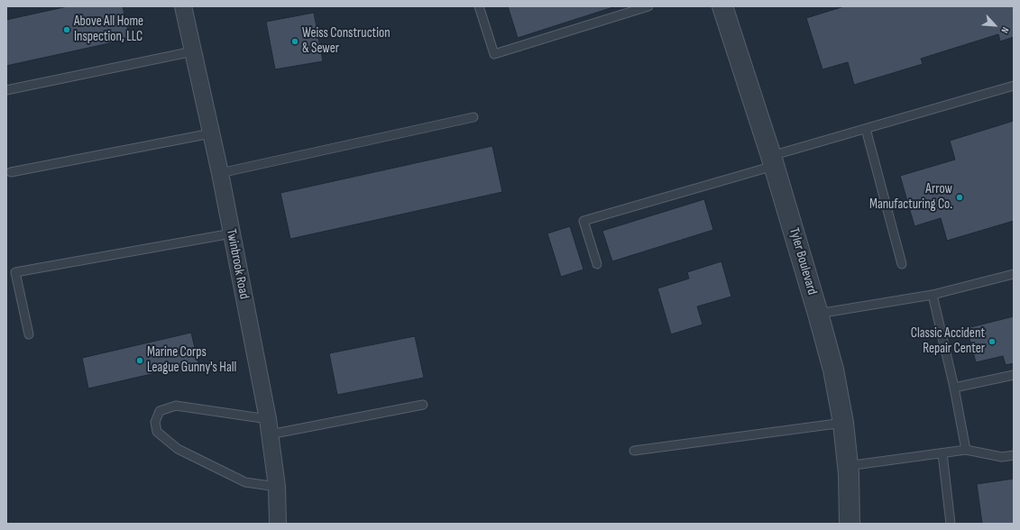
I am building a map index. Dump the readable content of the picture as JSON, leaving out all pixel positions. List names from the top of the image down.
{
  "streets": {
    "street": ["Tyler Boulevard", "Twinbrook Road"]
  },
  "places": [
    "Above All Home Inspection, LLC",
    "Weiss Construction & Sewer",
    "Arrow Manufacturing Co.",
    "Classic Accident Repair Center",
    "Marine Corps League Gunny's Hall"
  ],
  "north": "bottom right"
}
